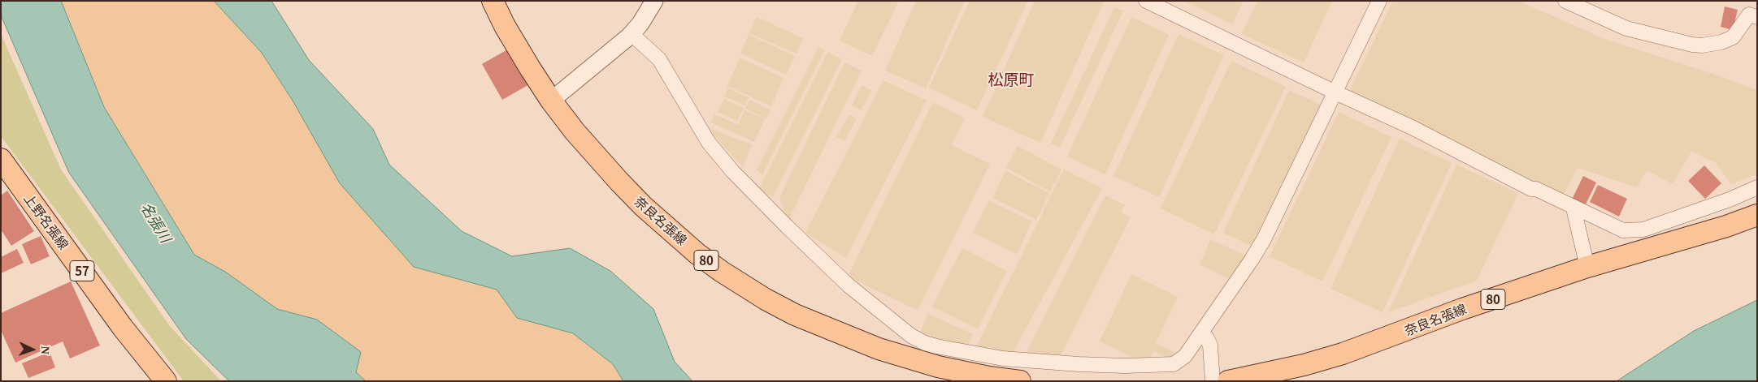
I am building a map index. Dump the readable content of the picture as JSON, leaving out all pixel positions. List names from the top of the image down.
{
  "streets": {
    "main road": [
      "奈良名張線",
      "上野名張線",
      "80",
      "57"
    ]
  },
  "districts": ["松原町"],
  "water": ["名張川"],
  "north": "right"
}
